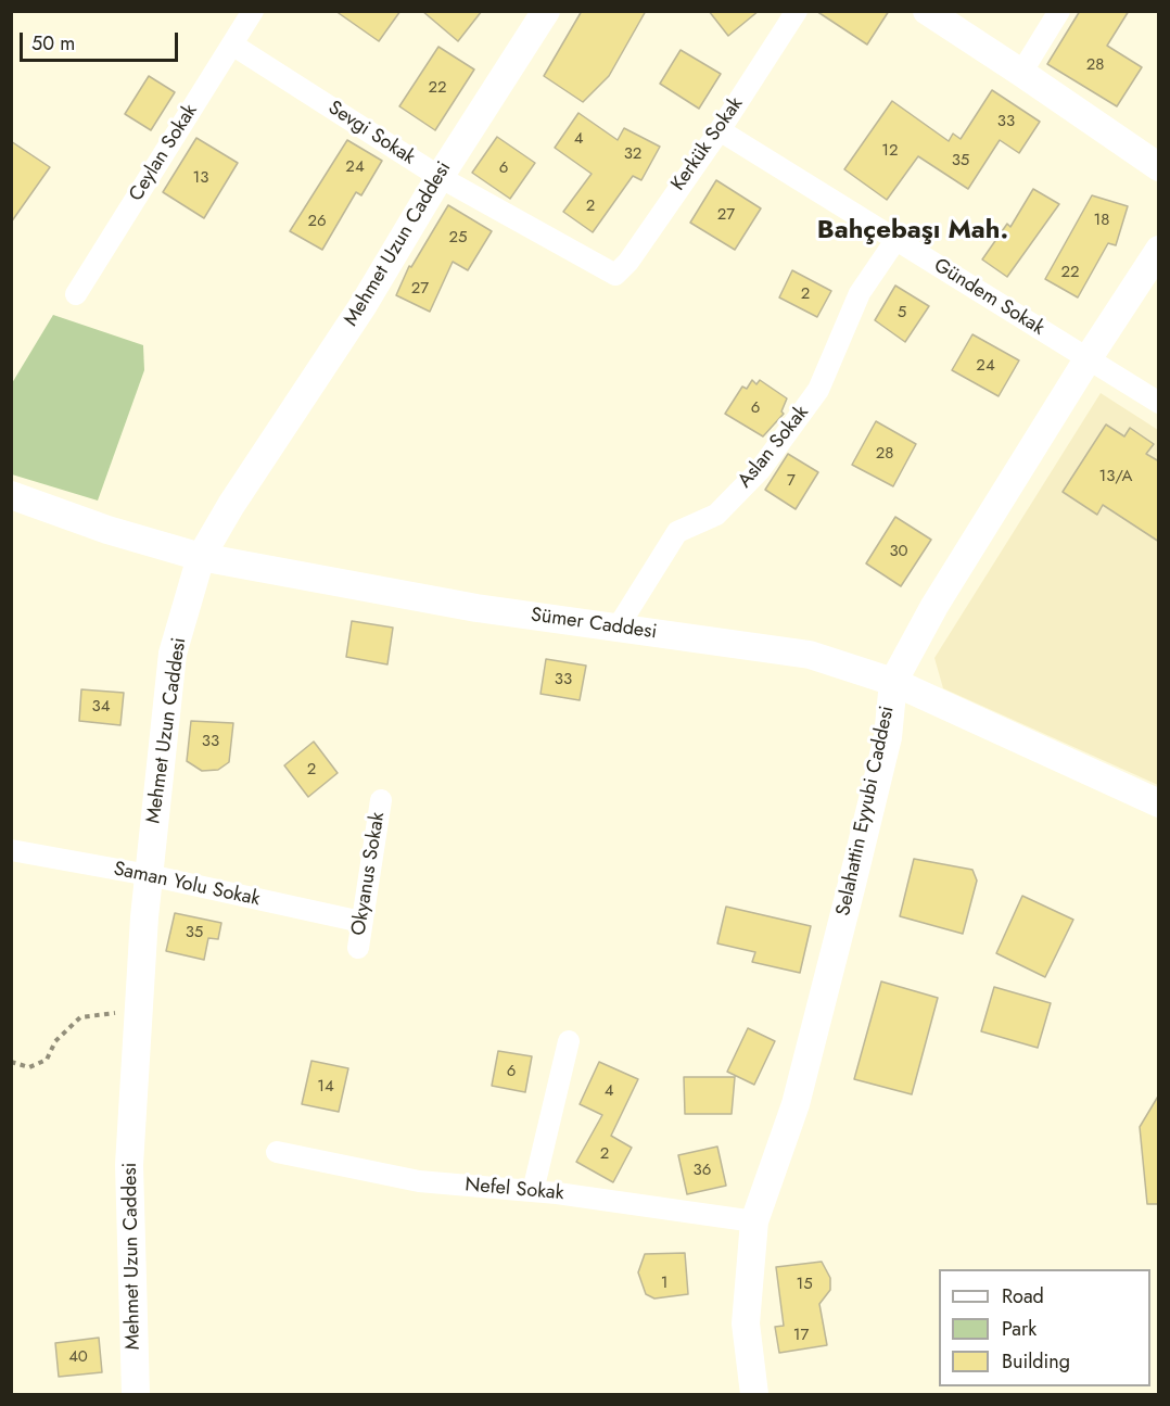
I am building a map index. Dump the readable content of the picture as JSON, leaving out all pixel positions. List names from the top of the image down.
{
  "streets": {
    "street": [
      "Sevgi Sokak",
      "Kerkük Sokak",
      "Ceylan Sokak",
      "Mehmet Uzun Caddesi",
      "Gündem Sokak",
      "Aslan Sokak",
      "Sümer Caddesi",
      "Selahattin Eyyubi Caddesi",
      "Okyanus Sokak",
      "Saman Yolu Sokak",
      "Nefel Sokak"
    ]
  },
  "crossings": [
    ["Sevgi Sokak", "Kerkük Sokak"],
    ["Sevgi Sokak", "Ceylan Sokak"],
    ["Sevgi Sokak", "Mehmet Uzun Caddesi"],
    ["Kerkük Sokak", "Gündem Sokak"],
    ["Mehmet Uzun Caddesi", "Sümer Caddesi"],
    ["Mehmet Uzun Caddesi", "Saman Yolu Sokak"],
    ["Gündem Sokak", "Aslan Sokak"],
    ["Gündem Sokak", "Selahattin Eyyubi Caddesi"],
    ["Aslan Sokak", "Sümer Caddesi"],
    ["Sümer Caddesi", "Selahattin Eyyubi Caddesi"],
    ["Selahattin Eyyubi Caddesi", "Nefel Sokak"],
    ["Okyanus Sokak", "Saman Yolu Sokak"]
  ],
  "districts": ["Bahçebaşı Mah."],
  "house_numbers": [
    "28",
    "22",
    "33",
    "4",
    "12",
    "32",
    "35",
    "24",
    "6",
    "13",
    "2",
    "27",
    "18",
    "26",
    "25",
    "22",
    "27",
    "2",
    "5",
    "24",
    "6",
    "28",
    "13/A",
    "7",
    "30",
    "33",
    "34",
    "33",
    "2",
    "35",
    "6",
    "14",
    "4",
    "2",
    "36",
    "1",
    "15",
    "17",
    "40"
  ],
  "legend": ["Road", "Park", "Building"],
  "scale_bar": "50 m"
}
